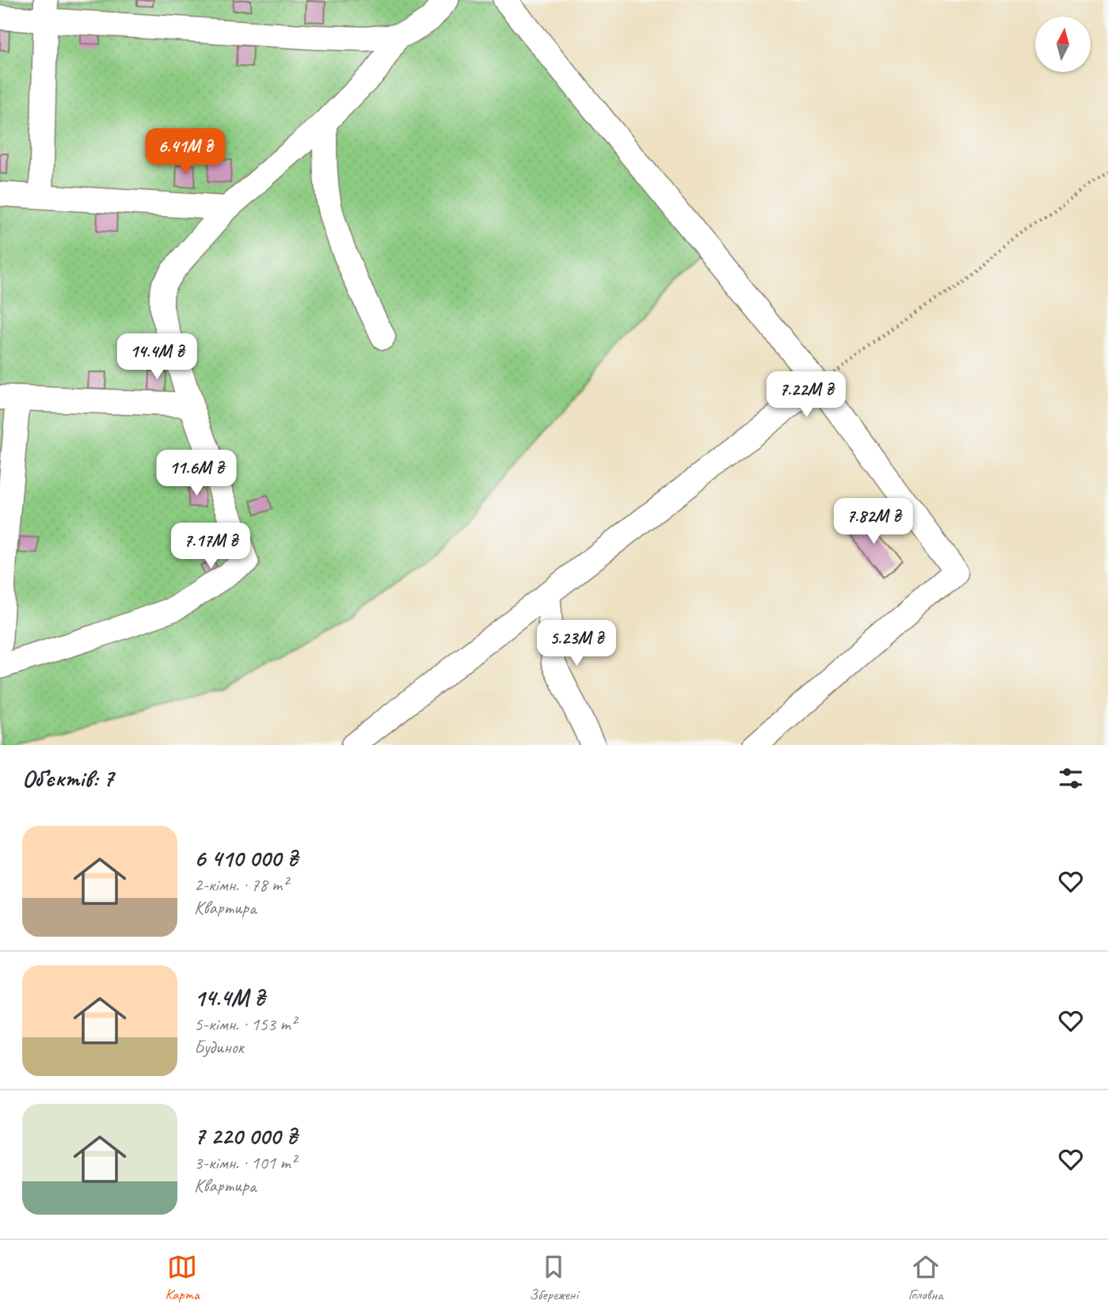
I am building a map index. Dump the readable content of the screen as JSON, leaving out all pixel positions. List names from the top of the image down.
{
  "north": "top",
  "page": {
    "price": [
      "6.41M ₴",
      "14.4M ₴",
      "7.22M ₴",
      "11.6M ₴",
      "7.82M ₴",
      "7.17M ₴",
      "5.23M ₴"
    ],
    "heading": "Об’єктів: 7",
    "list": [
      {
        "name": "6 410 000 ₴",
        "note": "2-кімн. · 78 m² · Квартира"
      },
      {
        "name": "14.4M ₴",
        "note": "5-кімн. · 153 m² · Будинок"
      },
      {
        "name": "7 220 000 ₴",
        "note": "3-кімн. · 101 m² · Квартира"
      }
    ],
    "tabs": ["Карта", "Збережені", "Головна"]
  }
}
